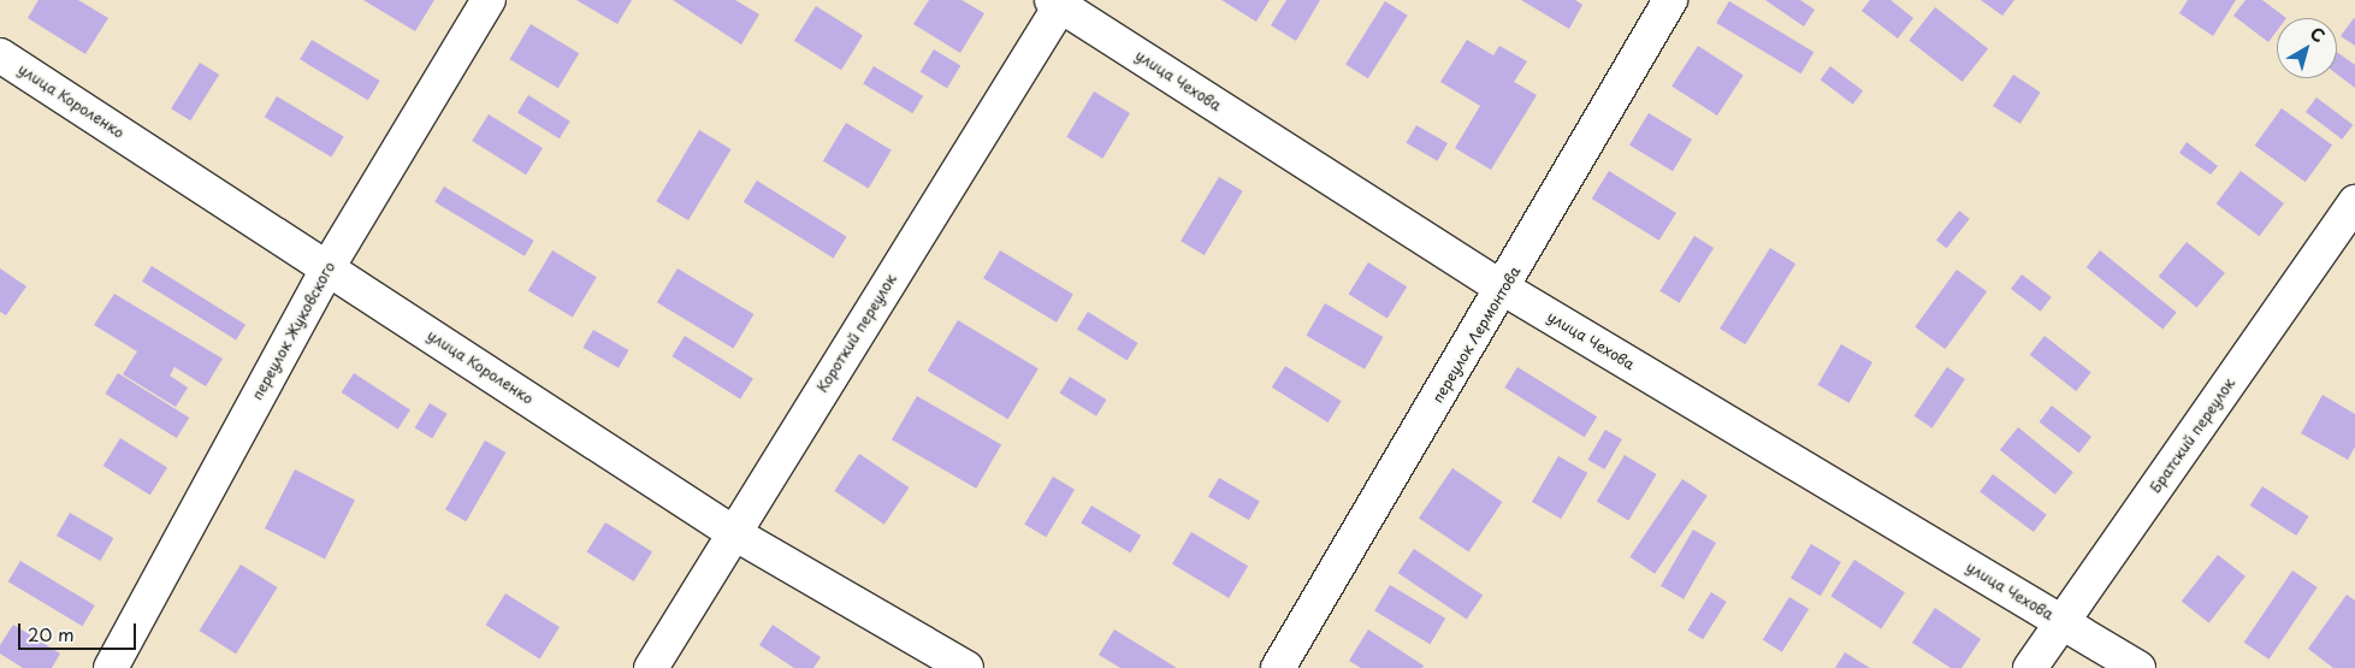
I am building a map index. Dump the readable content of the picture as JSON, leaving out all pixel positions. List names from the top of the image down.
{
  "streets": {
    "street": [
      "улица Чехова",
      "улица Короленко",
      "переулок Жуковского",
      "Короткий переулок",
      "переулок Лермонтова",
      "Братский переулок"
    ]
  },
  "crossings": [
    ["улица Чехова", "Короткий переулок"],
    ["улица Чехова", "переулок Лермонтова"],
    ["улица Чехова", "Братский переулок"],
    ["улица Короленко", "переулок Жуковского"],
    ["улица Короленко", "Короткий переулок"]
  ],
  "scale_bar": "20 m",
  "north": "top right"
}
